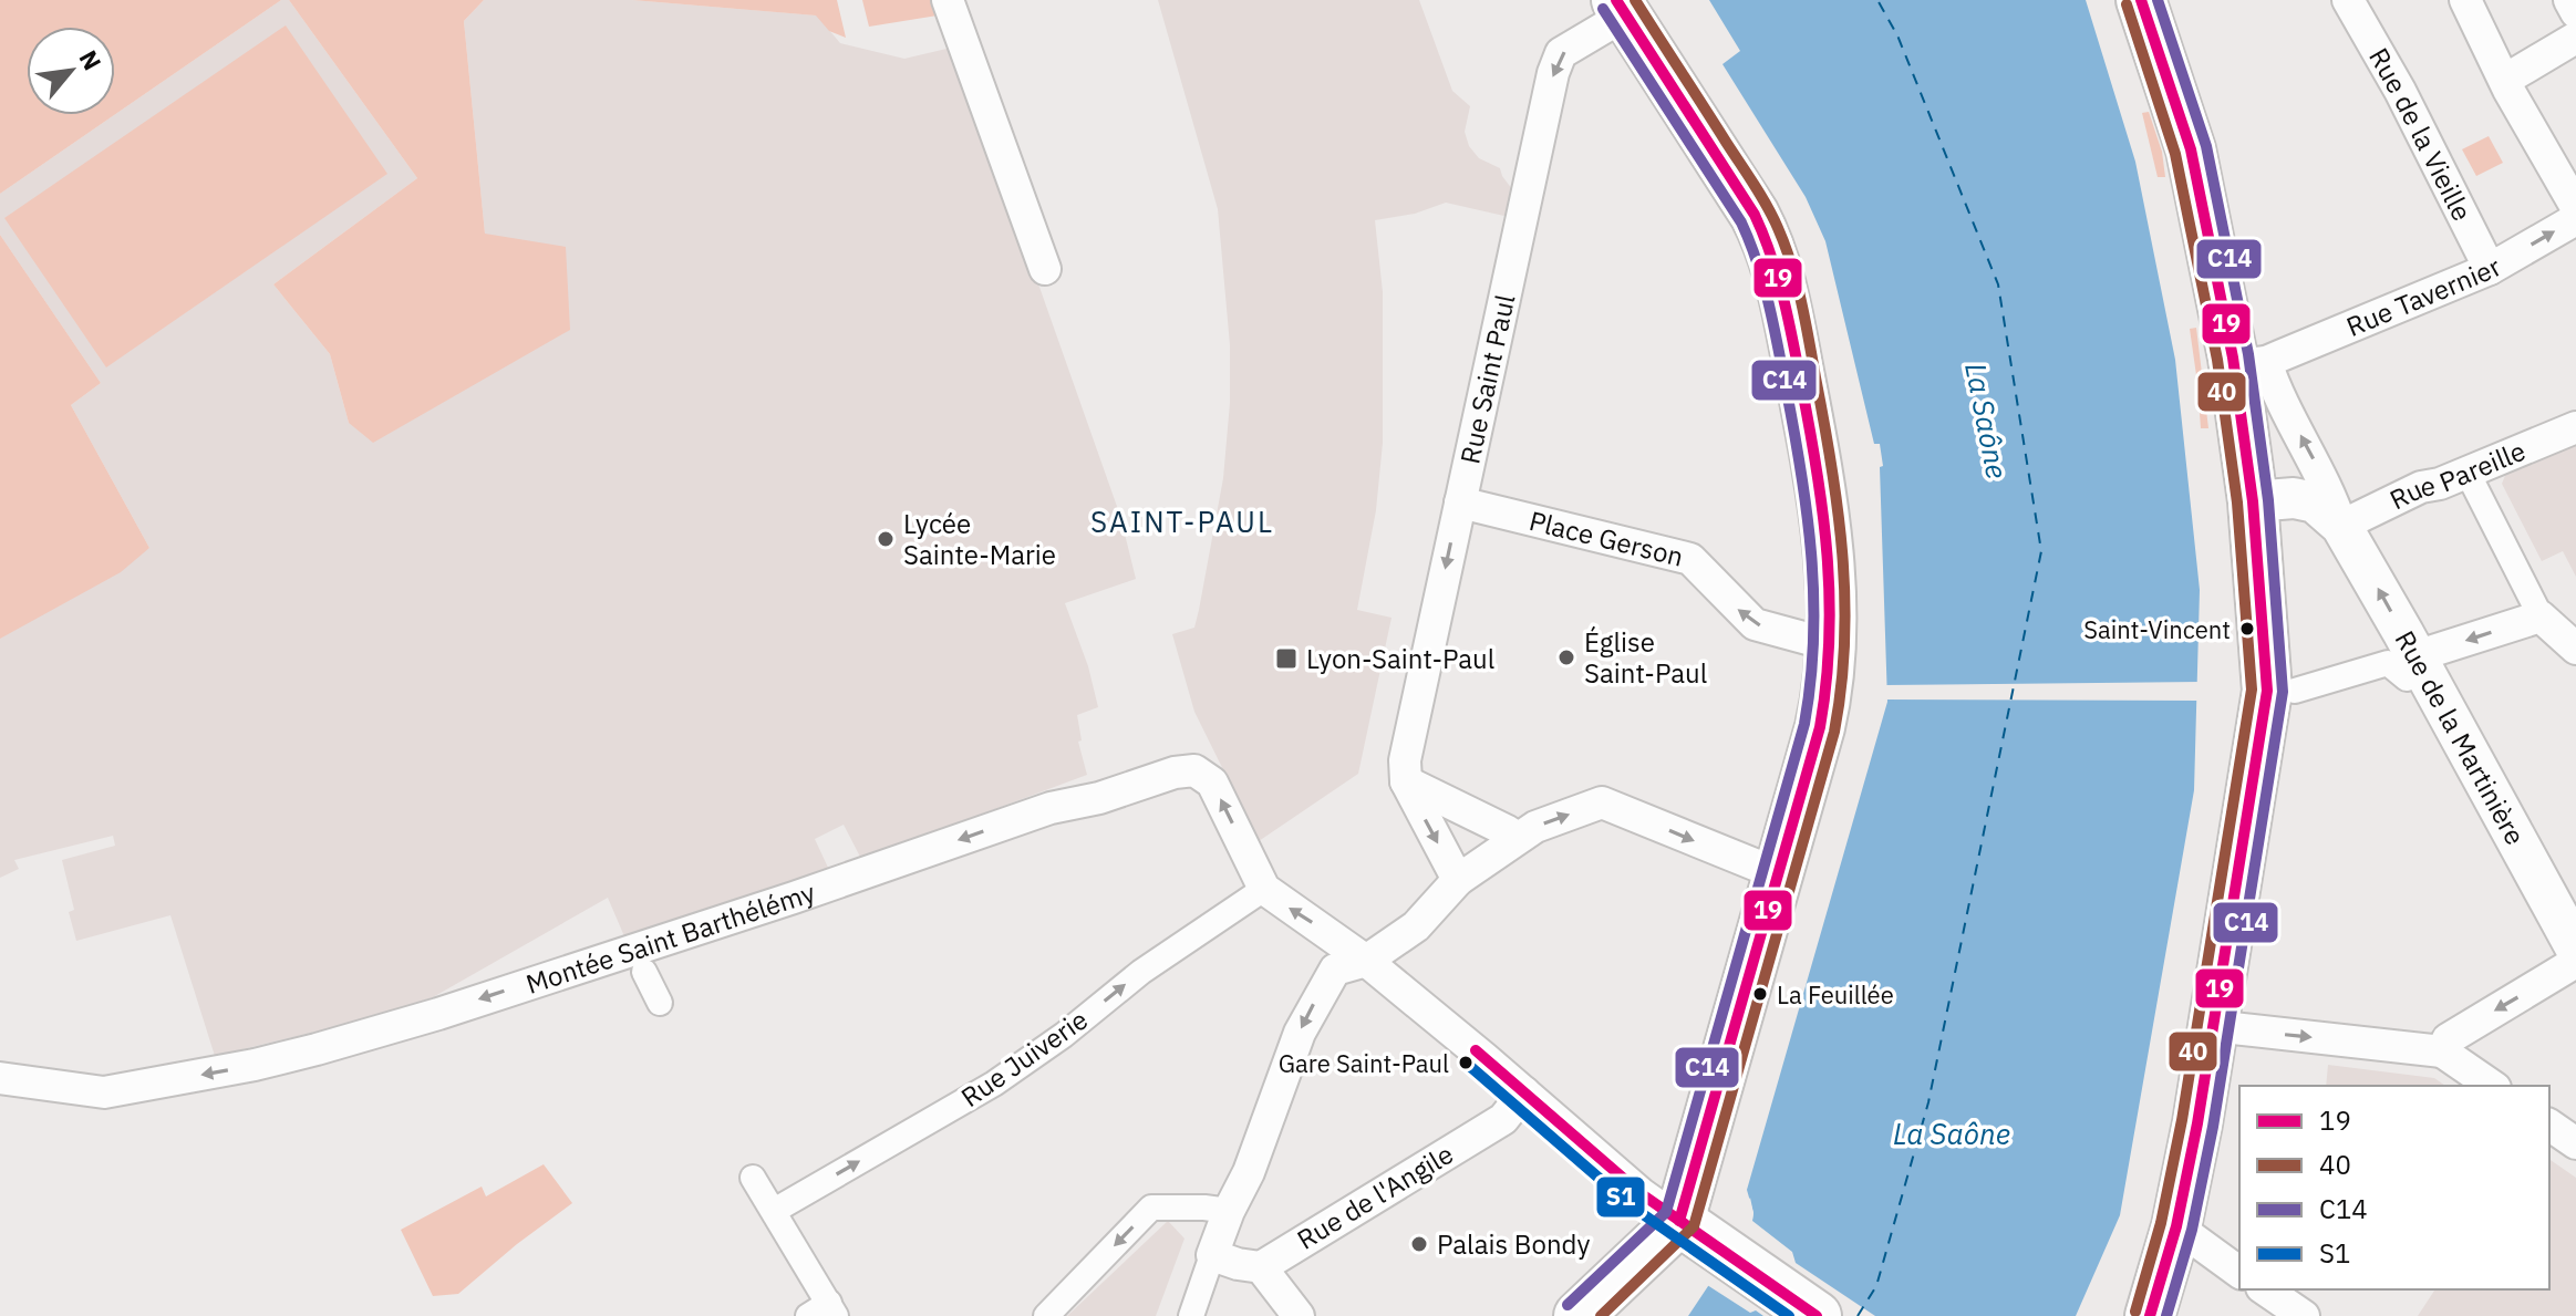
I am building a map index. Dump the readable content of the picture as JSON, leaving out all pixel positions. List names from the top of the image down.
{
  "streets": {
    "street": [
      "Rue de la Vieille",
      "Rue Tavernier",
      "Rue Saint Paul",
      "Rue Pareille",
      "Place Gerson",
      "Rue de la Martinière",
      "Montée Saint Barthélémy",
      "Rue Juiverie",
      "Rue de l'Angile"
    ]
  },
  "crossings": [
    ["Rue de la Vieille", "Rue Tavernier"],
    ["Rue Saint Paul", "Place Gerson"],
    ["Rue Pareille", "Rue de la Martinière"],
    ["Montée Saint Barthélémy", "Rue Juiverie"]
  ],
  "one_way": ["Rue Saint Paul", "Montée Saint Barthélémy", "Rue Juiverie"],
  "districts": ["SAINT-PAUL"],
  "water": ["La Saône"],
  "places": {
    "other": [
      "Lycée Sainte-Marie",
      "Saint-Vincent",
      "Église Saint-Paul",
      "La Feuillée",
      "Gare Saint-Paul",
      "Palais Bondy"
    ],
    "transit": ["Lyon-Saint-Paul"]
  },
  "lines": [
    "transit line 19",
    "transit line 40",
    "transit line C14",
    "transit line S1"
  ],
  "legend": [
    "19",
    "40",
    "C14",
    "S1"
  ],
  "north": "top right"
}
